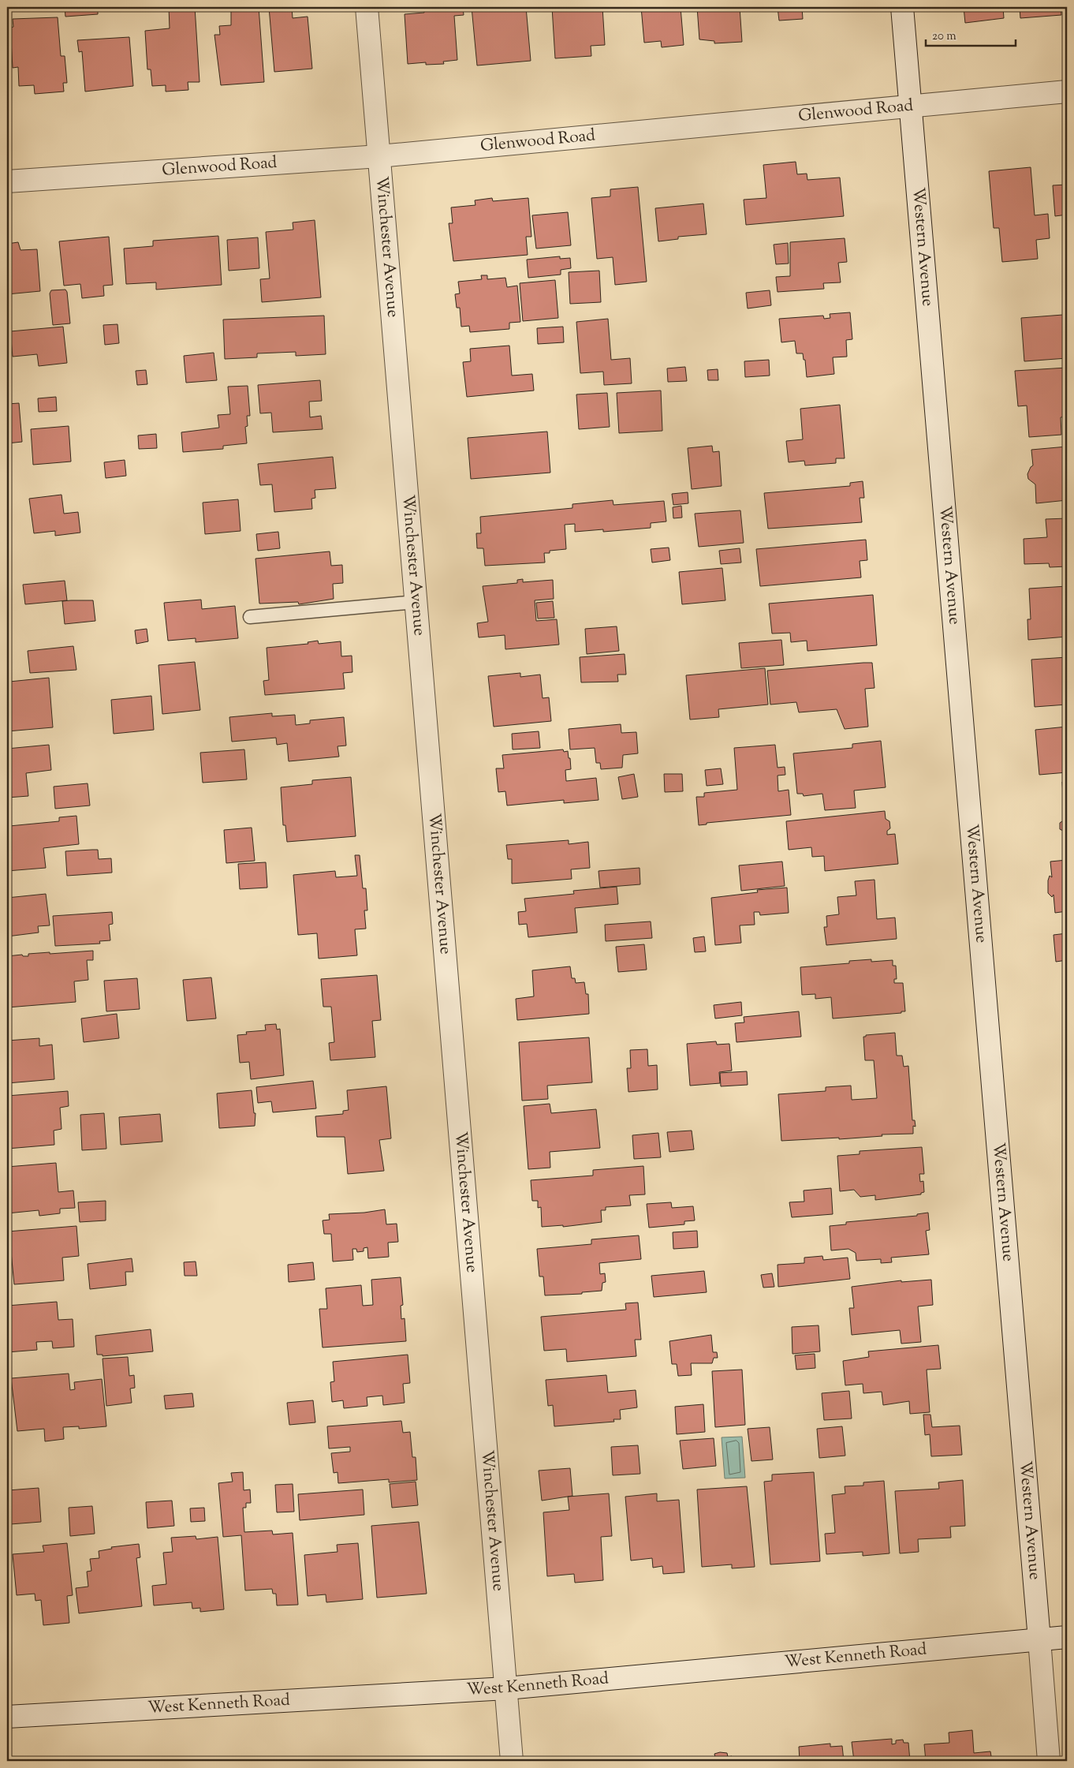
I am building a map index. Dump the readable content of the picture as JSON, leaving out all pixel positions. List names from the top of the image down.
{
  "streets": {
    "street": [
      "Glenwood Road",
      "Winchester Avenue",
      "Western Avenue",
      "West Kenneth Road"
    ]
  },
  "crossings": [
    ["Glenwood Road", "Winchester Avenue"],
    ["Glenwood Road", "Western Avenue"],
    ["Winchester Avenue", "West Kenneth Road"],
    ["Western Avenue", "West Kenneth Road"]
  ],
  "scale_bar": "20 m"
}
